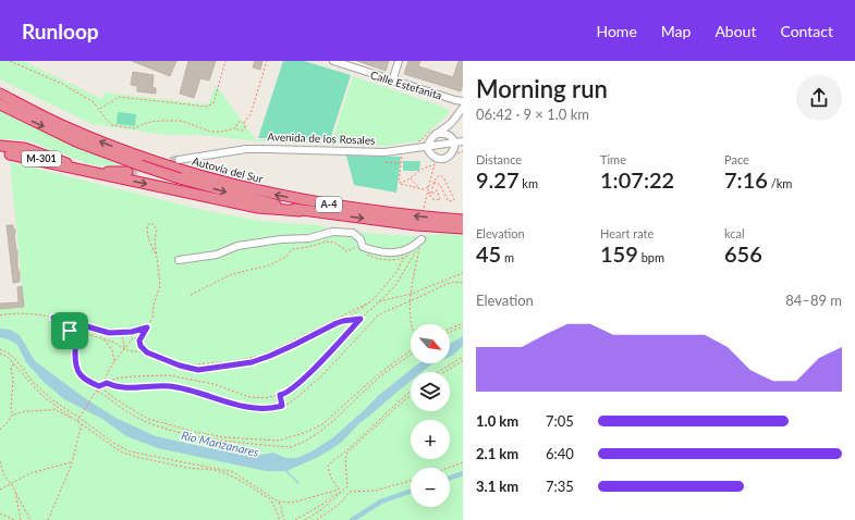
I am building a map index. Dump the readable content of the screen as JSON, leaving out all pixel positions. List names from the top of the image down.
{
  "streets": {
    "highway": ["M-301", "Autovía del Sur", "A-4"],
    "street": ["Calle Estefanita", "Avenida de los Rosales"]
  },
  "water": ["Río Manzanares"],
  "north": "bottom right",
  "page": {
    "header": "Runloop",
    "nav": [
      "Home",
      "Map",
      "About",
      "Contact"
    ],
    "heading": ["Morning run", "06:42 · 9 × 1.0 km"],
    "stats": [
      ["Distance", "9.27 km"],
      ["Time", "1:07:22"],
      ["Pace", "7:16 /km"],
      ["Elevation", "45 m"],
      ["Heart rate", "159 bpm"],
      ["kcal", "656"]
    ],
    "chart": ["Elevation", "84–89 m"],
    "map_buttons": ["+", "−"],
    "list": [
      {
        "name": "1.0 km",
        "note": "7:05"
      },
      {
        "name": "2.1 km",
        "note": "6:40"
      },
      {
        "name": "3.1 km",
        "note": "7:35"
      }
    ]
  }
}
